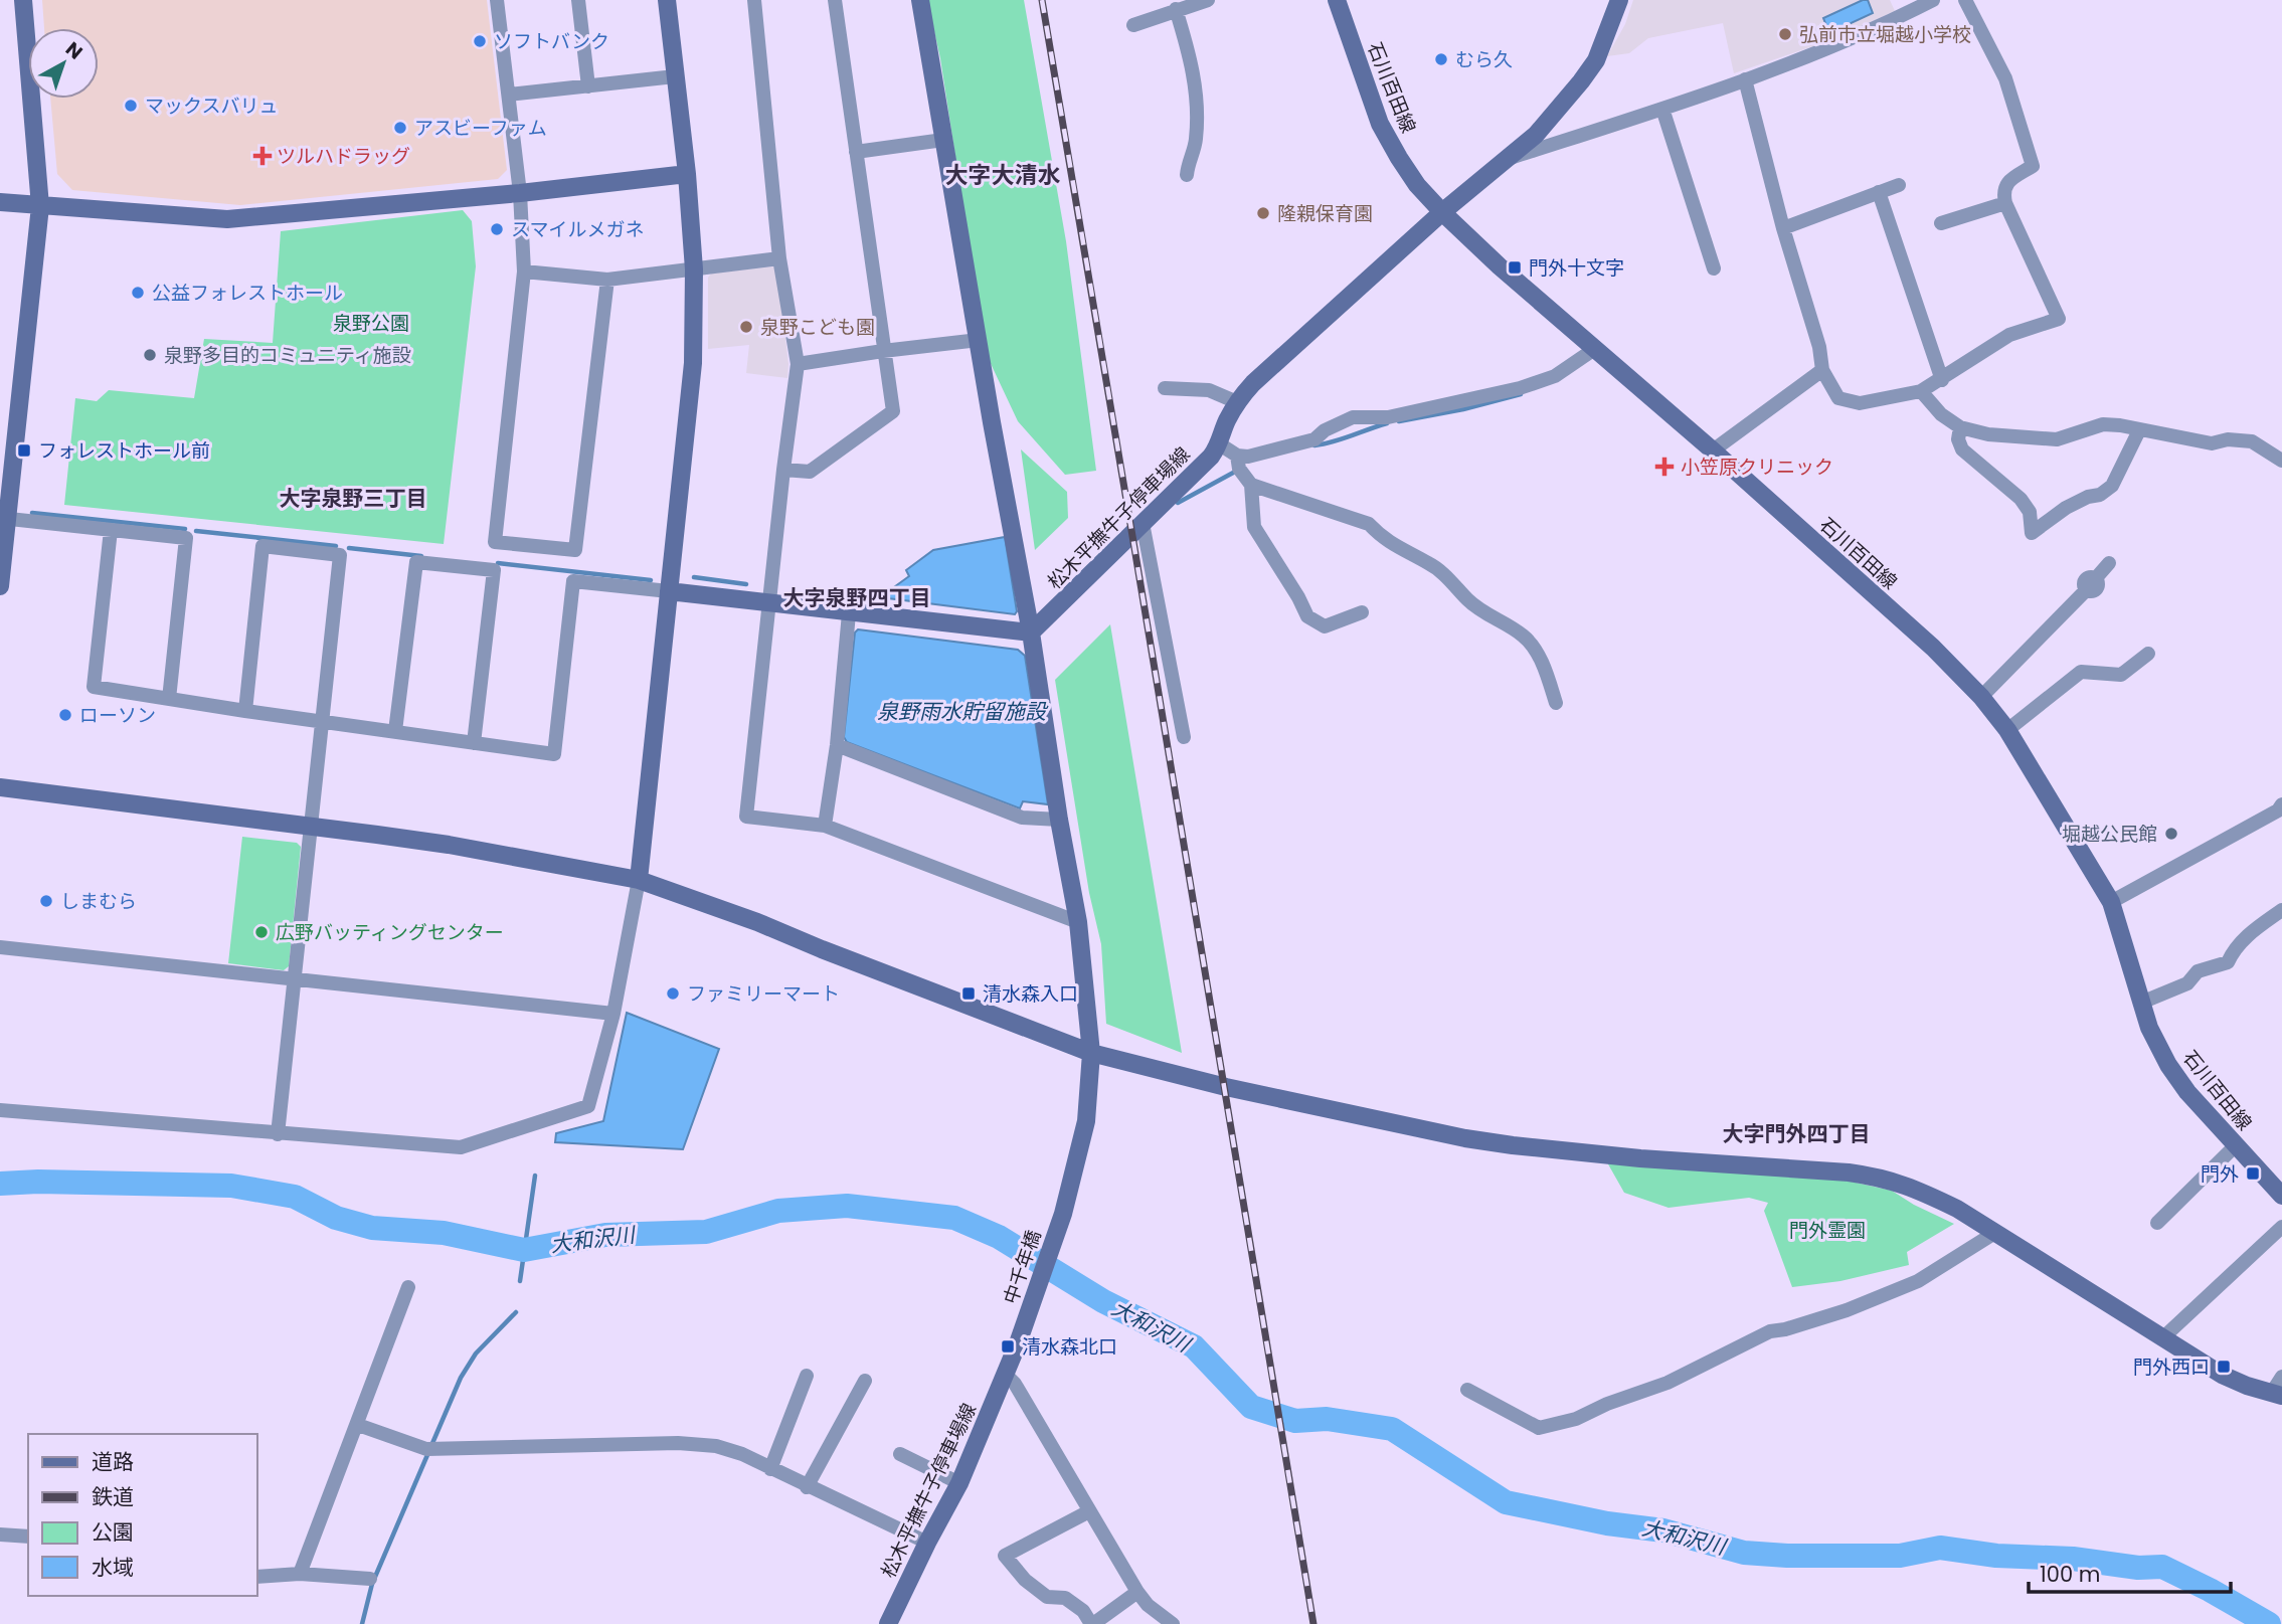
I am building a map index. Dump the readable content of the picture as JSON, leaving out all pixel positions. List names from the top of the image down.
{
  "streets": {
    "street": ["石川百田線", "松木平撫牛子停車場線", "中千年橋"]
  },
  "crossings": [
    ["石川百田線", "松木平撫牛子停車場線"],
    ["松木平撫牛子停車場線", "中千年橋"]
  ],
  "districts": [
    "大字大清水",
    "大字泉野三丁目",
    "大字泉野四丁目",
    "大字門外四丁目"
  ],
  "water": ["泉野雨水貯留施設", "大和沢川"],
  "parks": ["泉野公園", "門外霊園"],
  "places": {
    "other": [
      "弘前市立堀越小学校",
      "ソフトバンク",
      "むら久",
      "マックスバリュ",
      "アスビーファム",
      "隆親保育園",
      "スマイルメガネ",
      "公益フォレストホール",
      "泉野こども園",
      "泉野多目的コミュニティ施設",
      "ローソン",
      "堀越公民館",
      "しまむら",
      "広野バッティングセンター",
      "ファミリーマート"
    ],
    "health": ["ツルハドラッグ", "小笠原クリニック"],
    "transit": [
      "門外十文字",
      "フォレストホール前",
      "清水森入口",
      "門外",
      "清水森北口",
      "門外西口"
    ]
  },
  "legend": [
    "道路",
    "鉄道",
    "公園",
    "水域"
  ],
  "scale_bar": "100 m",
  "north": "top right"
}
